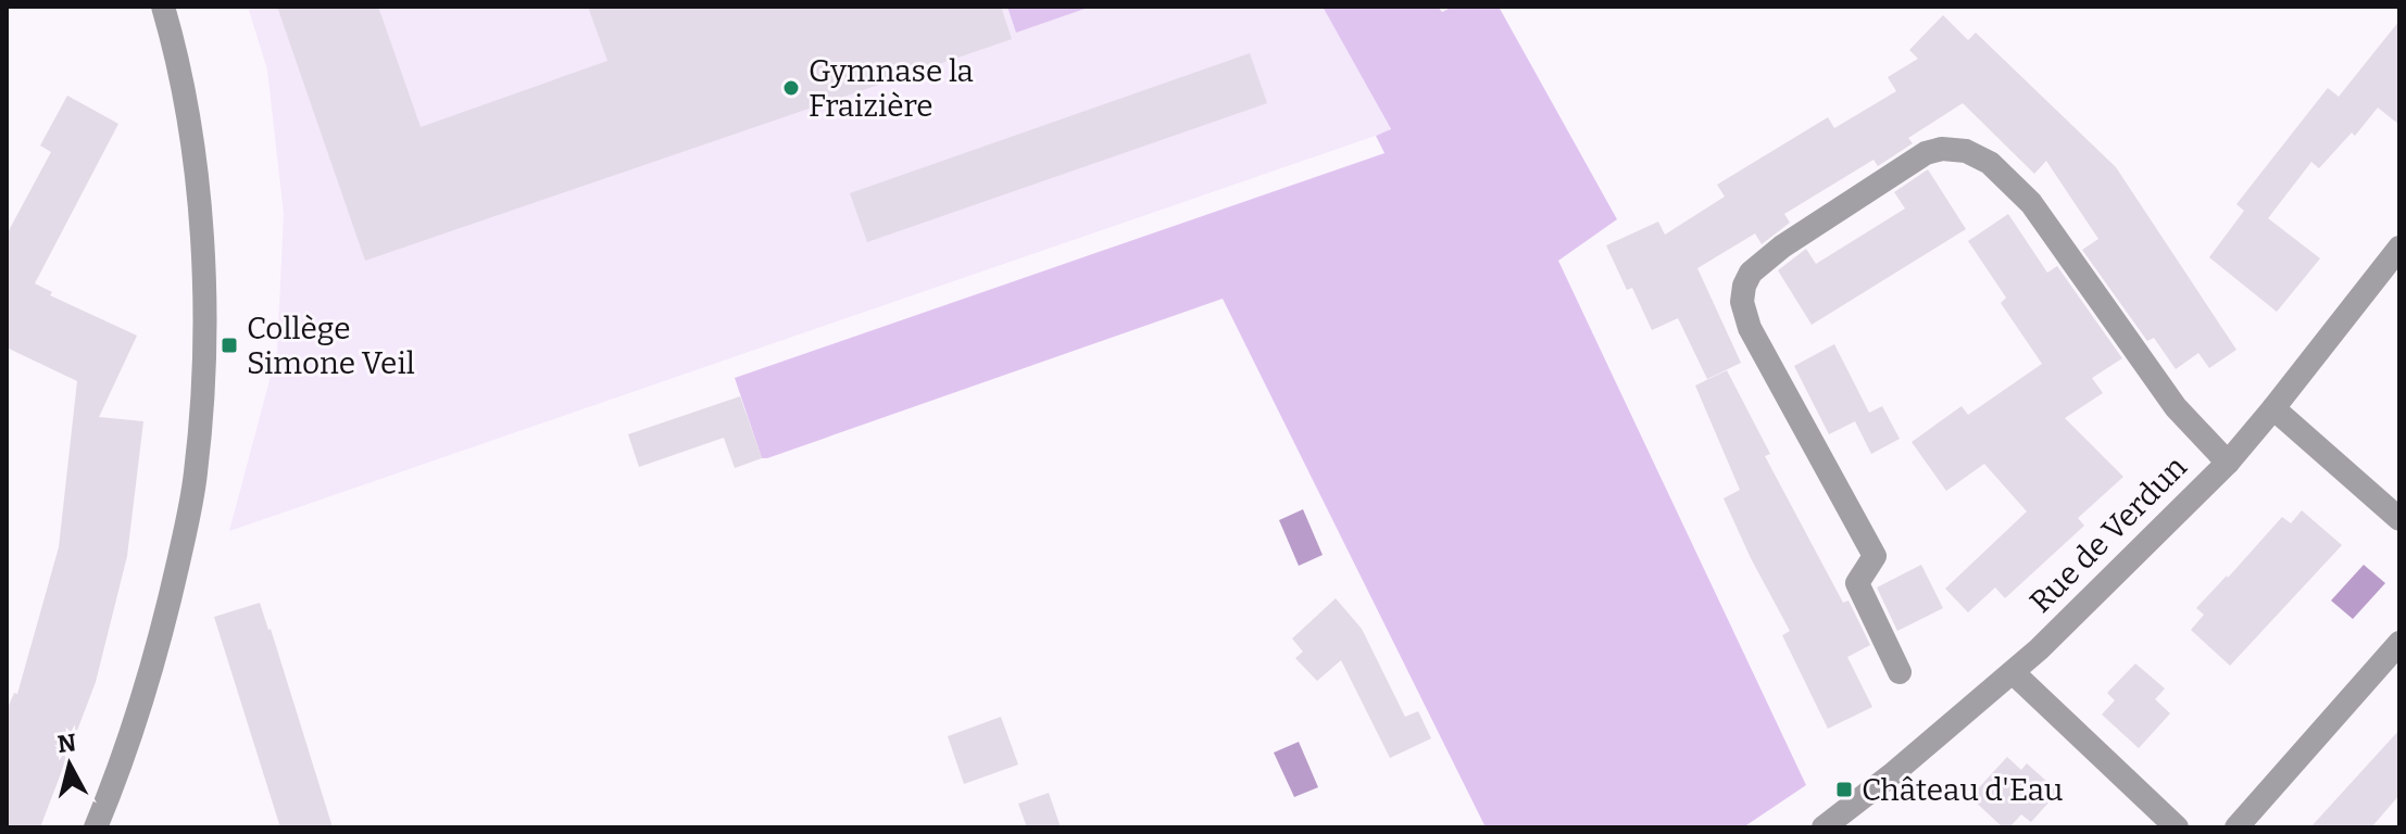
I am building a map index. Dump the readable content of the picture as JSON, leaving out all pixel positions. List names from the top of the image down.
{
  "streets": {
    "street": ["Rue de Verdun"]
  },
  "places": {
    "other": ["Gymnase la Fraizière"],
    "transit": ["Collège Simone Veil", "Château d'Eau"]
  },
  "north": "top"
}
